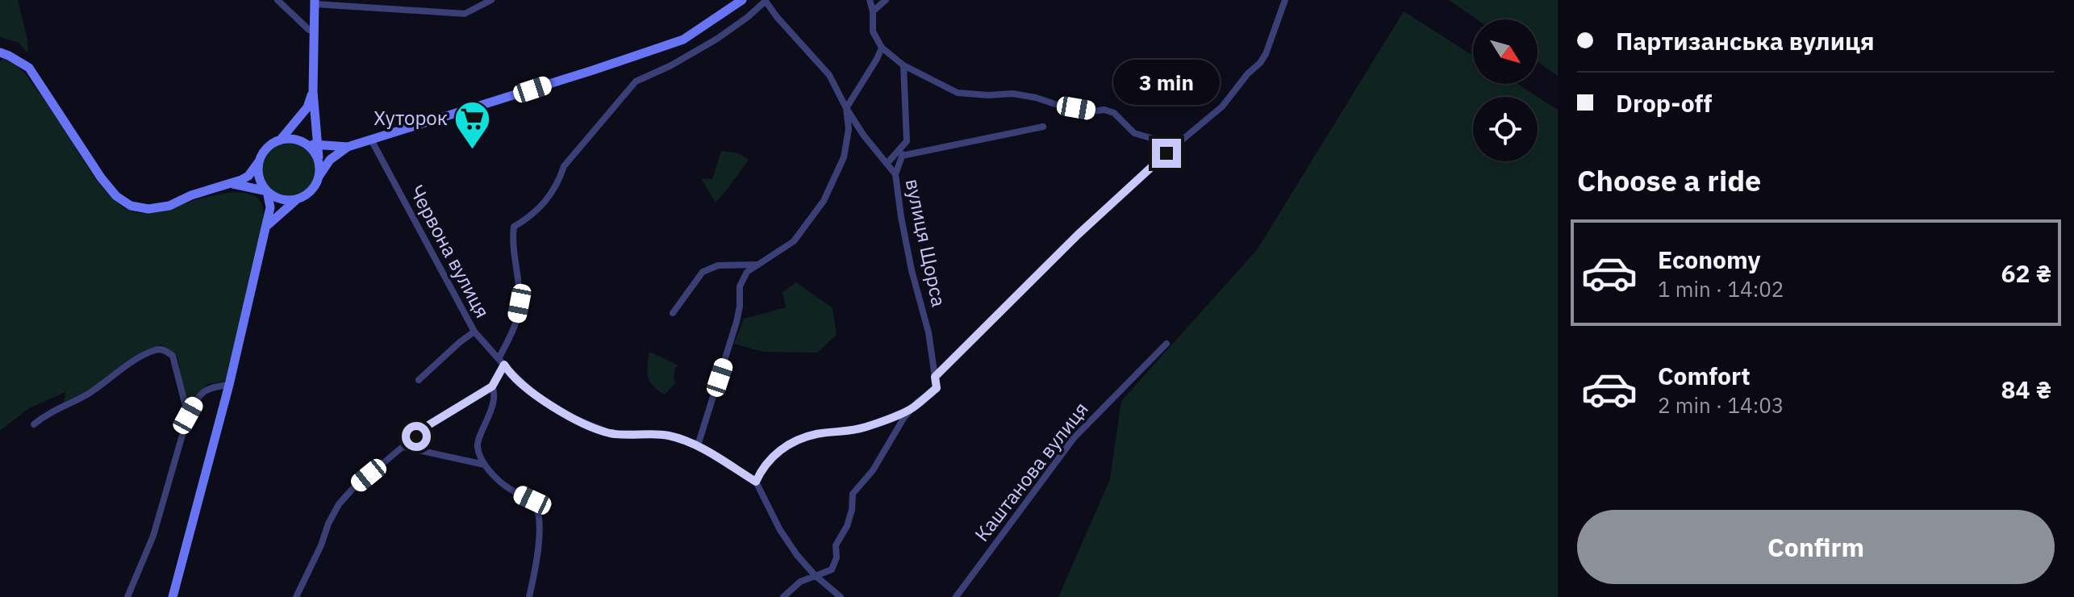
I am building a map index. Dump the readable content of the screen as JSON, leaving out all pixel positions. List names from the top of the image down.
{
  "streets": {
    "street": ["вулиця Щорса", "Червона вулиця", "Каштанова вулиця"]
  },
  "places": {
    "supermarket": ["Хуторок"]
  },
  "north": "bottom right",
  "page": {
    "banner": ["Партизанська вулиця", "Drop-off"],
    "bubble": "3 min",
    "heading": "Choose a ride",
    "list": [
      {
        "name": "Economy",
        "note": "1 min · 14:02",
        "value": "62 ₴"
      },
      {
        "name": "Comfort",
        "note": "2 min · 14:03",
        "value": "84 ₴"
      }
    ],
    "buttons": "Confirm"
  }
}
